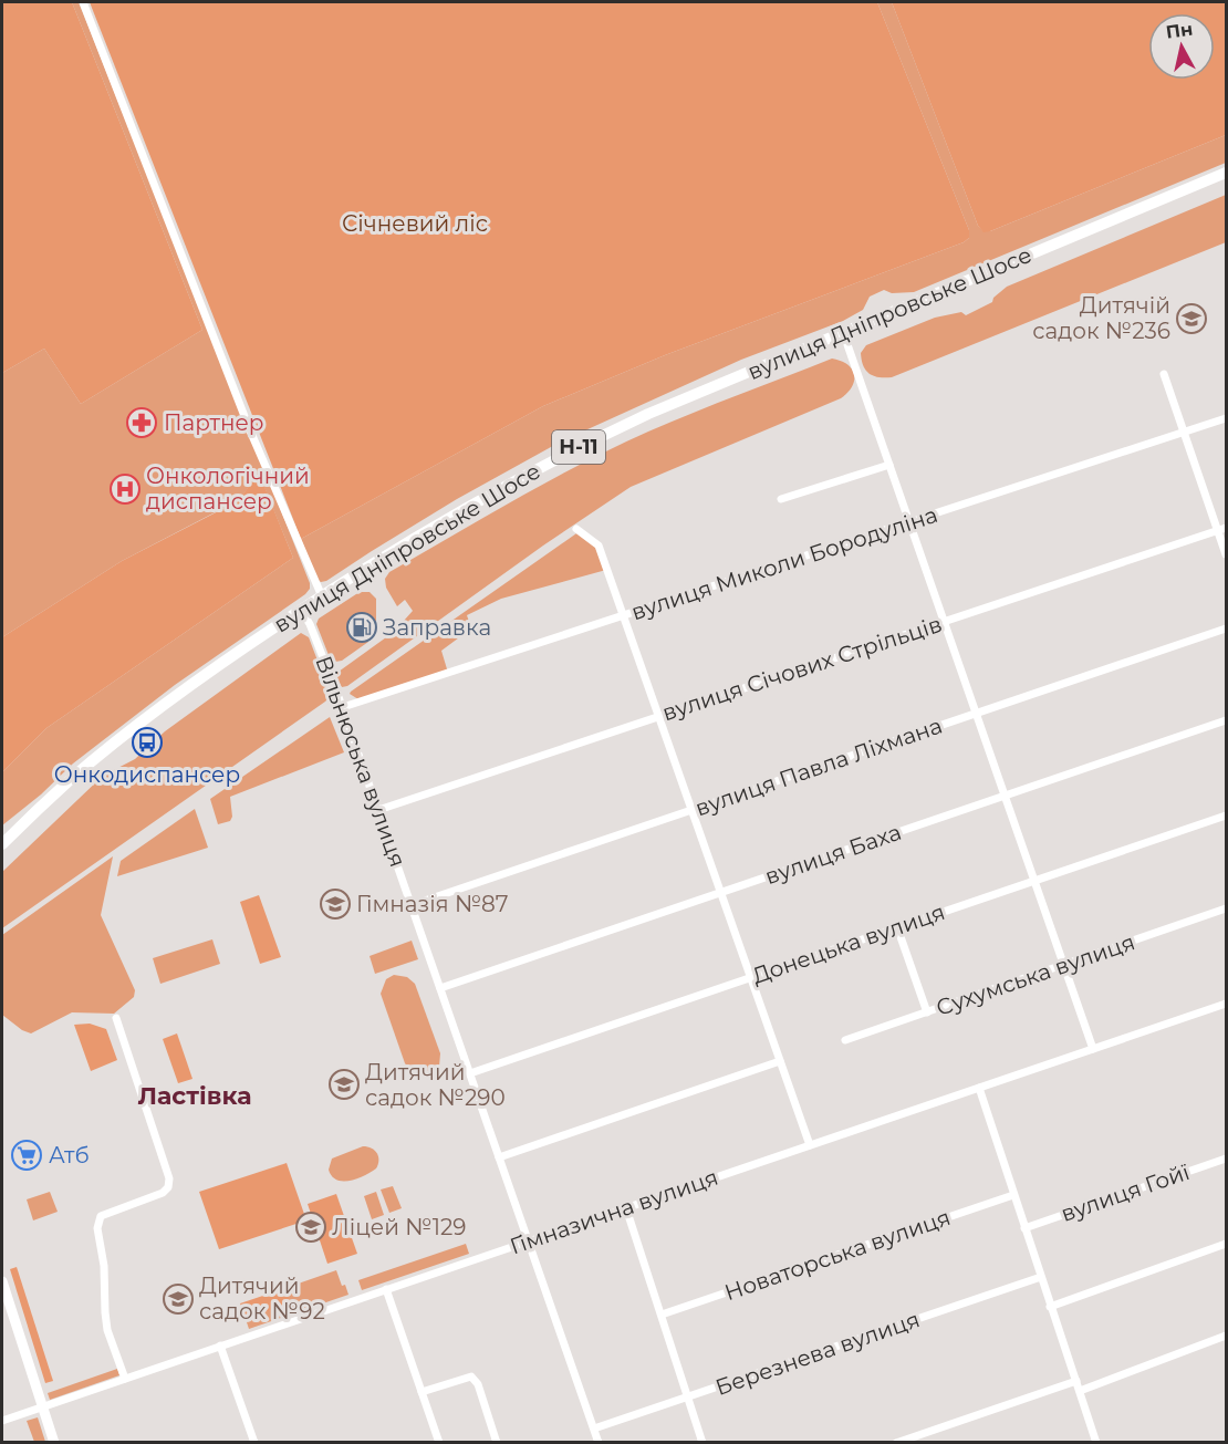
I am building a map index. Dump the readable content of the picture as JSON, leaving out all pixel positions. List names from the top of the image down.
{
  "streets": {
    "main road": ["вулиця Дніпровське Шосе", "Н-11"],
    "street": [
      "вулиця Миколи Бородуліна",
      "вулиця Січових Стрільців",
      "Вільнюська вулиця",
      "вулиця Павла Ліхмана",
      "вулиця Баха",
      "Донецька вулиця",
      "Сухумська вулиця",
      "вулиця Гойї",
      "Гімназична вулиця",
      "Новаторська вулиця",
      "Березнева вулиця"
    ]
  },
  "crossings": [
    ["вулиця Дніпровське Шосе", "Вільнюська вулиця"],
    ["вулиця Миколи Бородуліна", "Вільнюська вулиця"],
    ["вулиця Січових Стрільців", "Вільнюська вулиця"],
    ["Вільнюська вулиця", "вулиця Павла Ліхмана"],
    ["Вільнюська вулиця", "вулиця Баха"],
    ["Вільнюська вулиця", "Донецька вулиця"],
    ["Вільнюська вулиця", "Гімназична вулиця"],
    ["Вільнюська вулиця", "Березнева вулиця"]
  ],
  "districts": ["Ластівка"],
  "parks": ["Січневий ліс"],
  "places": {
    "school or university": [
      "Дитячій садок №236",
      "Гімназія №87",
      "Дитячий садок №290",
      "Ліцей №129",
      "Дитячий садок №92"
    ],
    "pharmacy": ["Партнер"],
    "hospital": ["Онкологічний диспансер"],
    "fuel station": ["Заправка"],
    "bus stop": ["Онкодиспансер"],
    "supermarket": ["Атб"]
  },
  "north": "top"
}
